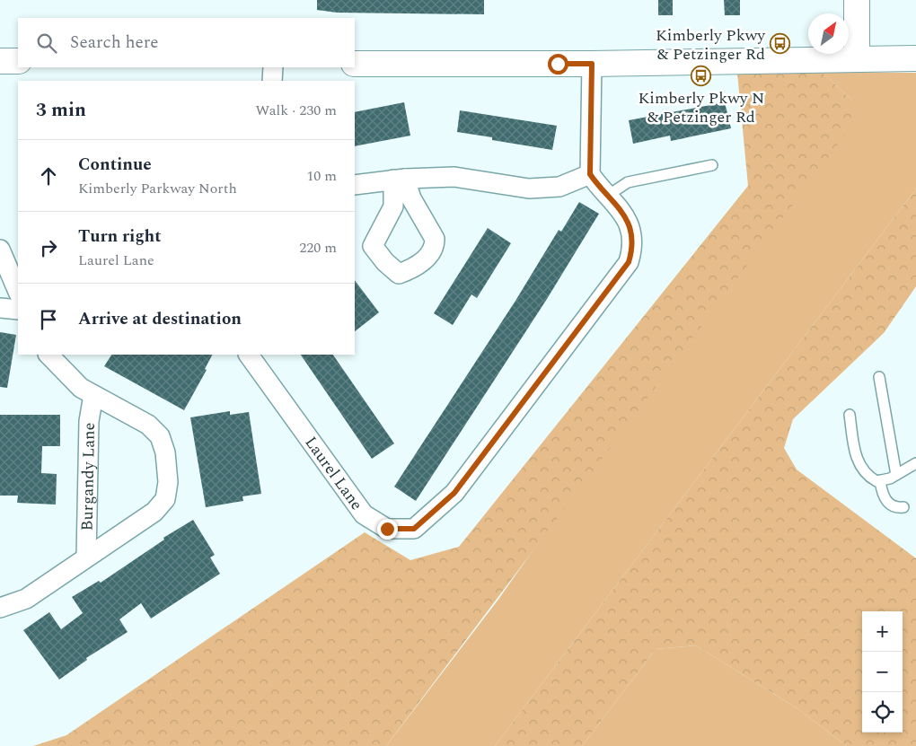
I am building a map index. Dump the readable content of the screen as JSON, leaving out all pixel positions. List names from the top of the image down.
{
  "streets": {
    "street": ["Laurel Lane", "Burgandy Lane"]
  },
  "places": {
    "bus stop": ["Kimberly Pkwy & Petzinger Rd", "Kimberly Pkwy N & Petzinger Rd"]
  },
  "north": "top right",
  "page": {
    "search": "Search here",
    "heading": ["3 min", "Walk · 230 m"],
    "list": [
      ["Continue", "Kimberly Parkway North", "10 m"],
      ["Turn right", "Laurel Lane", "220 m"],
      "Arrive at destination"
    ],
    "map_buttons": ["+", "−"]
  }
}
